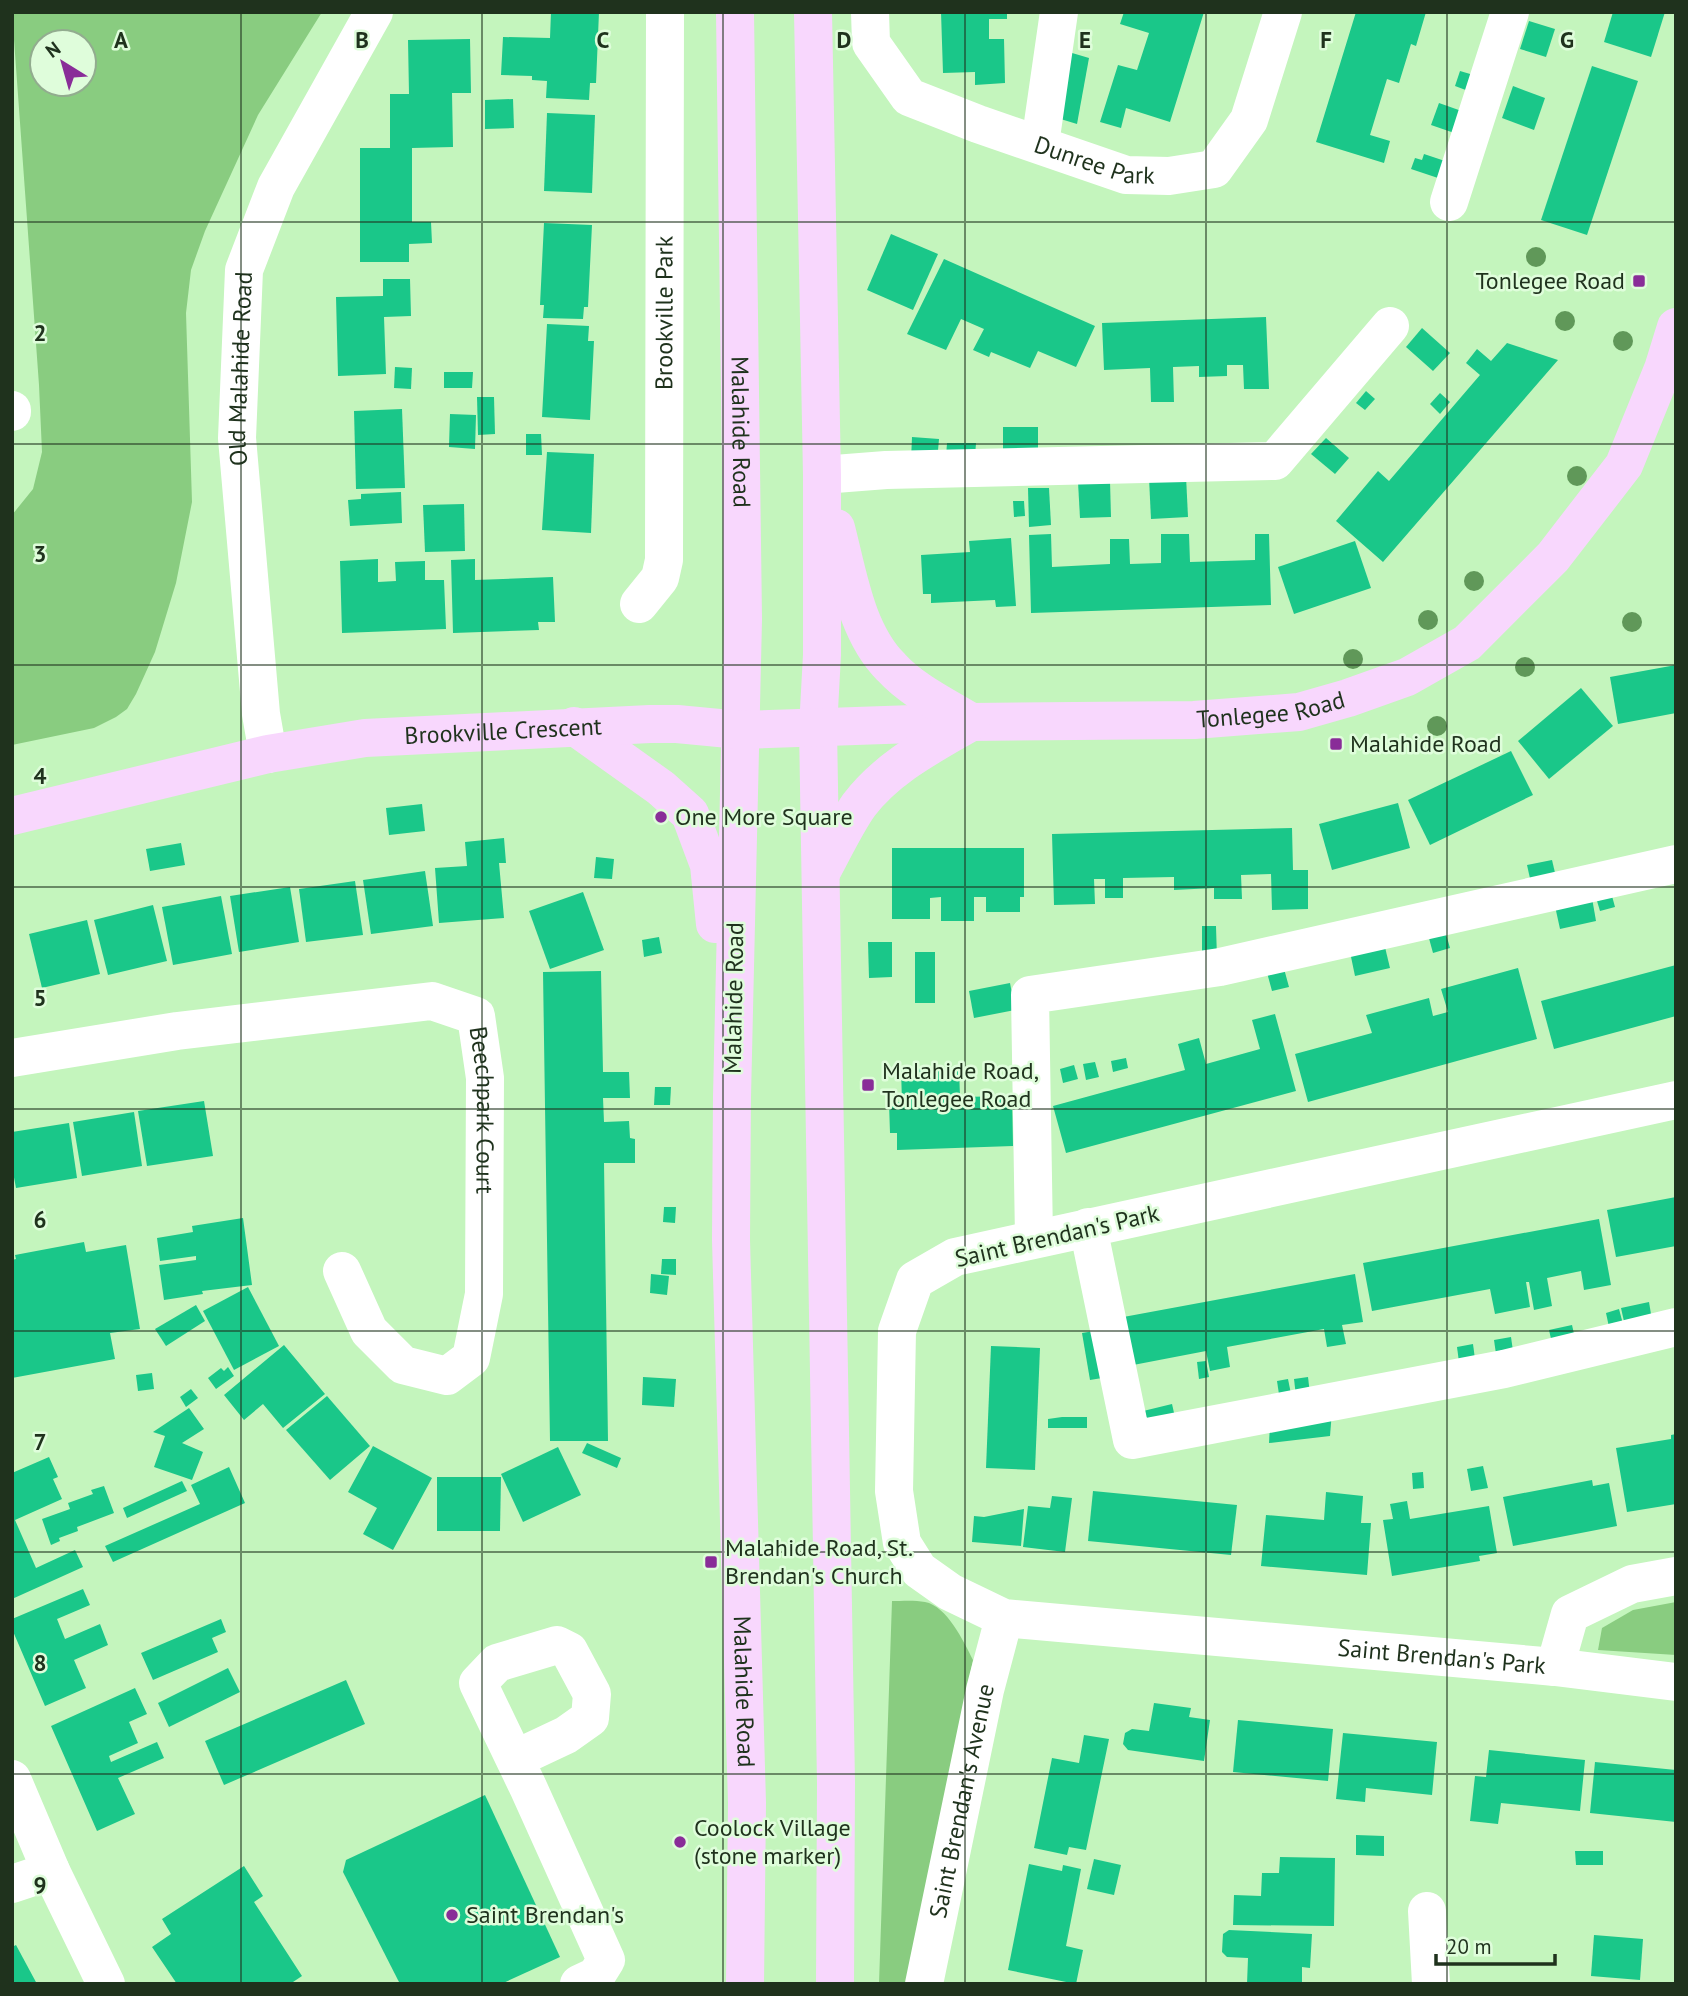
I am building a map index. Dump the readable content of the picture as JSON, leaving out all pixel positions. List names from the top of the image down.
{
  "streets": {
    "main road": ["Malahide Road", "Tonlegee Road", "Brookville Crescent"],
    "street": [
      "Dunree Park",
      "Brookville Park",
      "Old Malahide Road",
      "Beechpark Court",
      "Saint Brendan's Park",
      "Saint Brendan's Avenue"
    ]
  },
  "crossings": [
    ["Old Malahide Road", "Brookville Crescent"],
    ["Malahide Road", "Tonlegee Road"],
    ["Malahide Road", "Brookville Crescent"],
    ["Tonlegee Road", "Brookville Crescent"],
    ["Saint Brendan's Park", "Saint Brendan's Avenue"]
  ],
  "places": {
    "transit": [
      "Tonlegee Road",
      "Malahide Road",
      "Malahide Road, Tonlegee Road",
      "Malahide Road, St. Brendan's Church"
    ],
    "other": ["One More Square", "Coolock Village (stone marker)", "Saint Brendan's"]
  },
  "scale_bar": "20 m",
  "north": "top left",
  "grid": {
    "columns": [
      "A",
      "B",
      "C",
      "D",
      "E",
      "F",
      "G"
    ],
    "rows": [
      "2",
      "3",
      "4",
      "5",
      "6",
      "7",
      "8",
      "9"
    ]
  }
}
